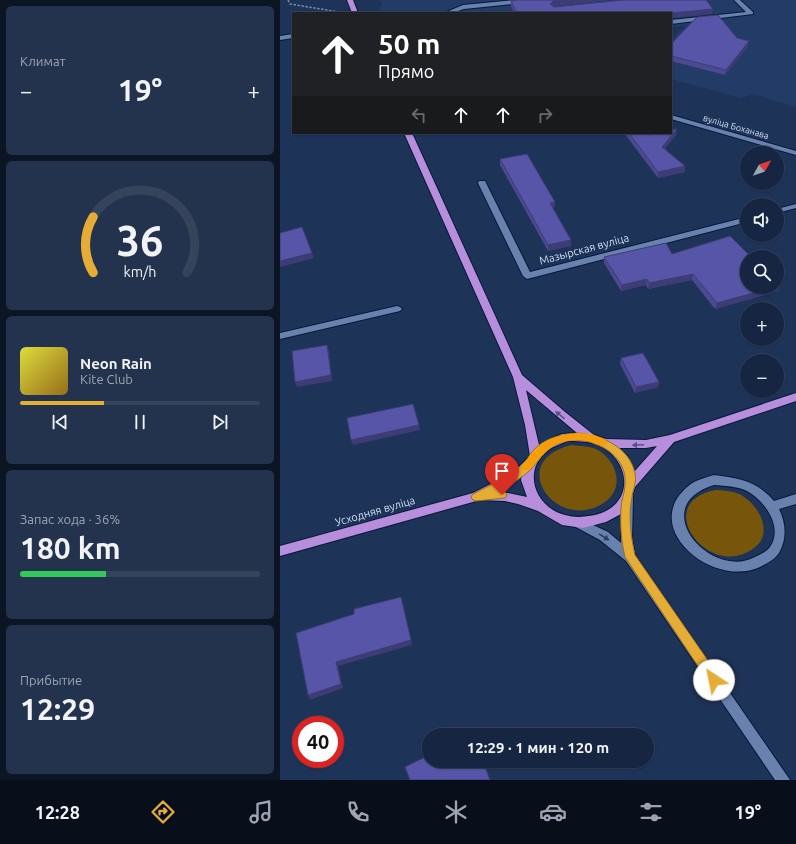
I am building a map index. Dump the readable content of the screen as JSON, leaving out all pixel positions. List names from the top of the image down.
{
  "streets": {
    "main road": ["Усходняя вуліца"],
    "street": ["вуліца Боханава", "Мазырская вуліца"]
  },
  "north": "top right",
  "page": {
    "tile": [
      "Климат",
      ["Запас хода · 36%", "180 km"],
      ["Прибытие", "12:29"]
    ],
    "turn": ["50 m", "Прямо"],
    "heat": ["−", "19°", "+"],
    "map_buttons": ["+", "−"],
    "song": ["Neon Rain", "Kite Club"],
    "limit": "40",
    "trip": "12:29 · 1 мин · 120 m",
    "tabs": ["12:28", "19°"],
    "gauge": ["36", "km/h"]
  }
}
